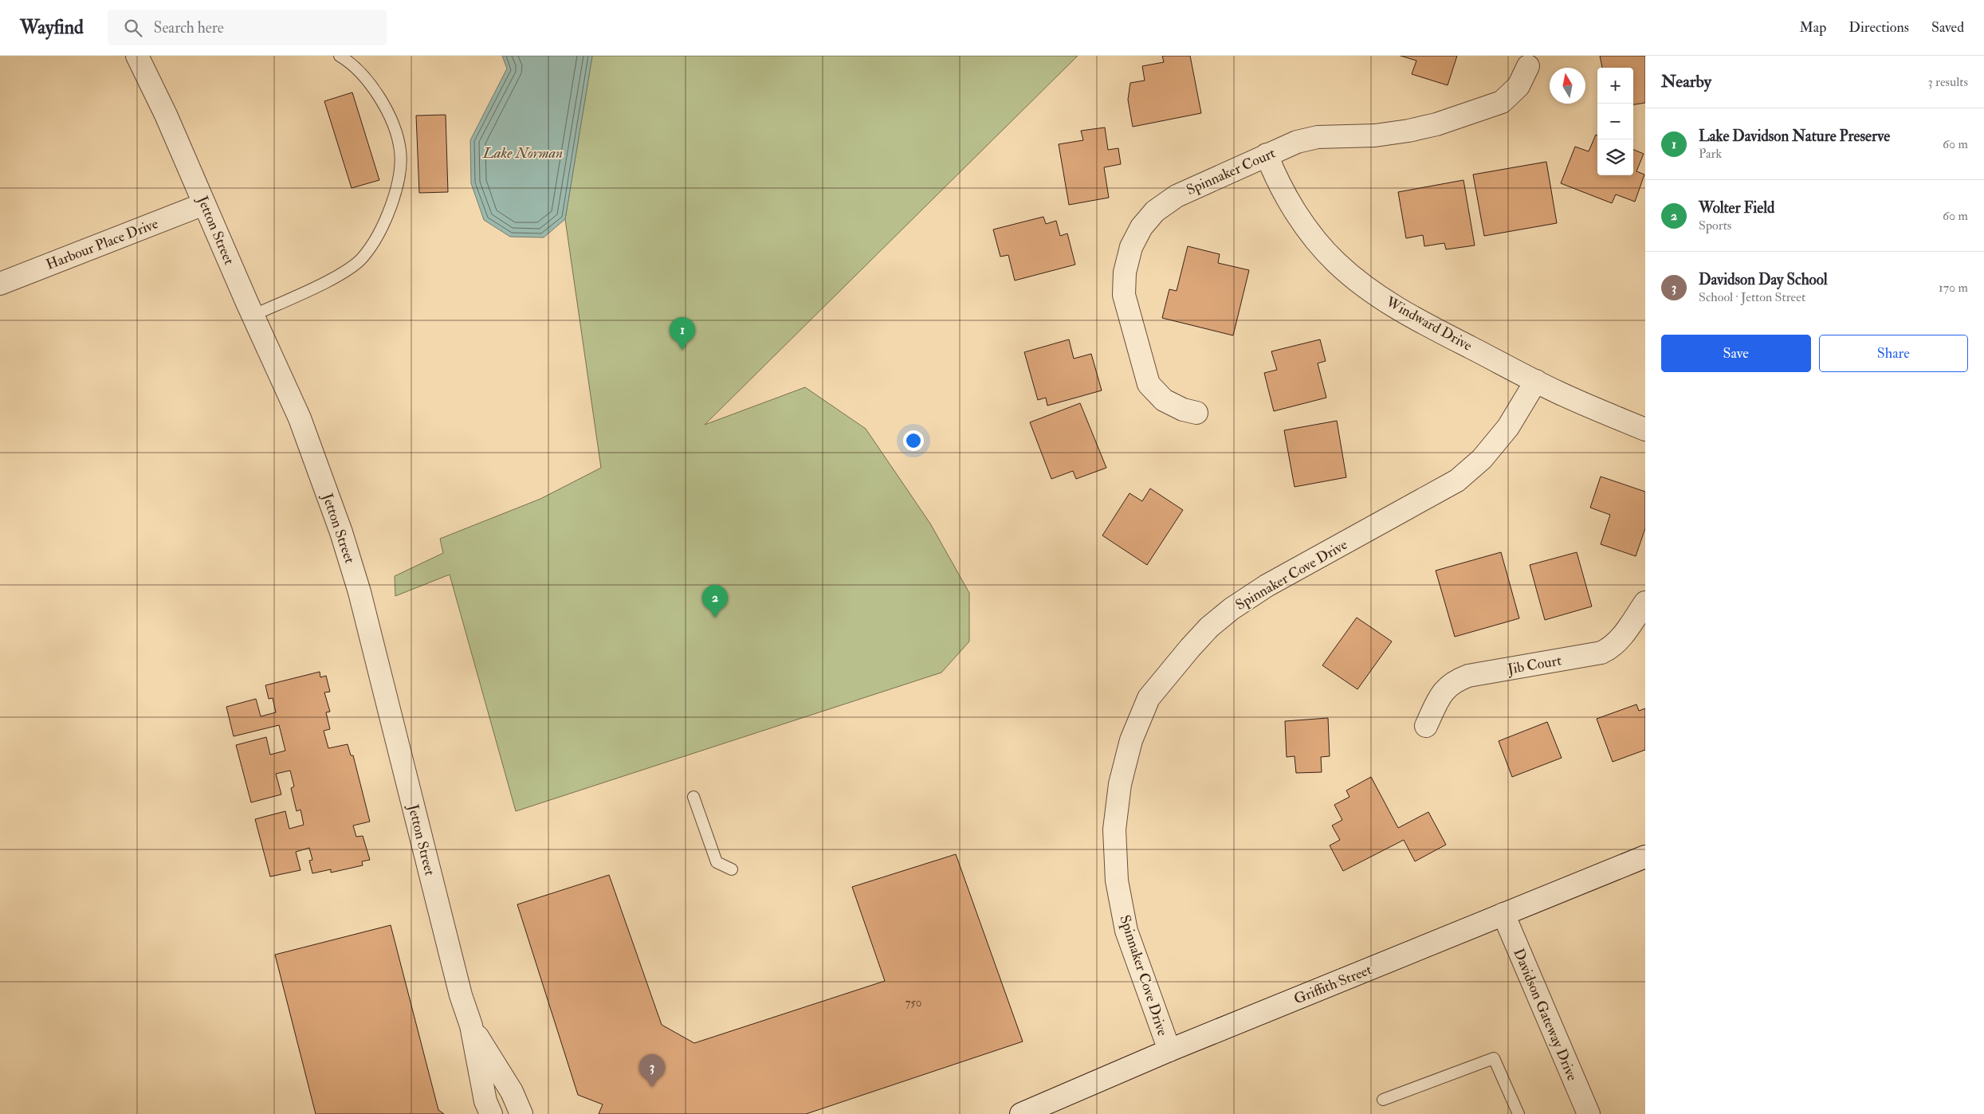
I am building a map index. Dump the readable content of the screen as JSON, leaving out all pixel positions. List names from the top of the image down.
{
  "streets": {
    "street": [
      "Spinnaker Court",
      "Jetton Street",
      "Harbour Place Drive",
      "Windward Drive",
      "Spinnaker Cove Drive",
      "Jib Court",
      "Griffith Street",
      "Davidson Gateway Drive"
    ]
  },
  "crossings": [
    ["Spinnaker Court", "Windward Drive"],
    ["Jetton Street", "Harbour Place Drive"],
    ["Windward Drive", "Spinnaker Cove Drive"],
    ["Spinnaker Cove Drive", "Griffith Street"],
    ["Griffith Street", "Davidson Gateway Drive"]
  ],
  "water": ["Lake Norman"],
  "house_numbers": ["750"],
  "north": "top",
  "page": {
    "header": "Wayfind",
    "search": "Search here",
    "nav": ["Map", "Directions", "Saved"],
    "heading": ["Nearby", "3 results"],
    "map_buttons": ["+", "−"],
    "list": [
      {
        "mark": "1",
        "name": "Lake Davidson Nature Preserve",
        "note": "Park",
        "value": "60 m"
      },
      {
        "mark": "2",
        "name": "Wolter Field",
        "note": "Sports",
        "value": "60 m"
      },
      {
        "mark": "3",
        "name": "Davidson Day School",
        "note": "School · Jetton Street",
        "value": "170 m"
      }
    ],
    "pins": ["1", "2", "3"],
    "buttons": ["Save", "Share"]
  }
}
